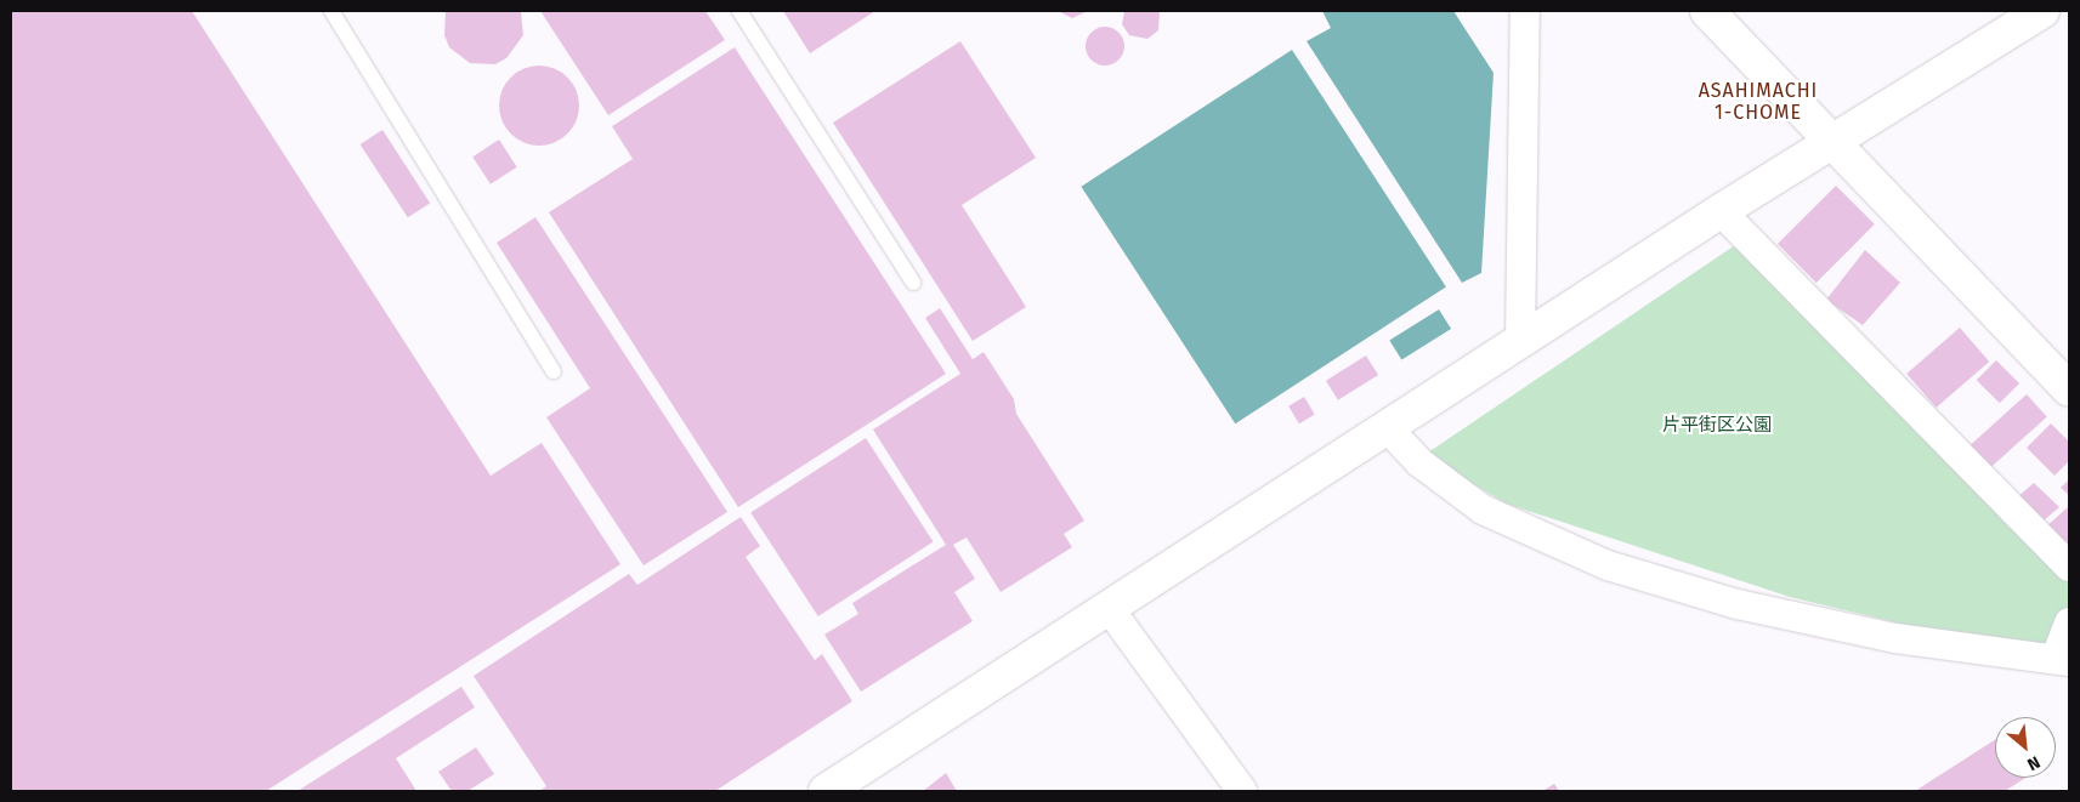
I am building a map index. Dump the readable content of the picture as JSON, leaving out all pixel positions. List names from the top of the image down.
{
  "districts": ["ASAHIMACHI 1-CHOME"],
  "parks": ["片平街区公園"],
  "north": "bottom right"
}
